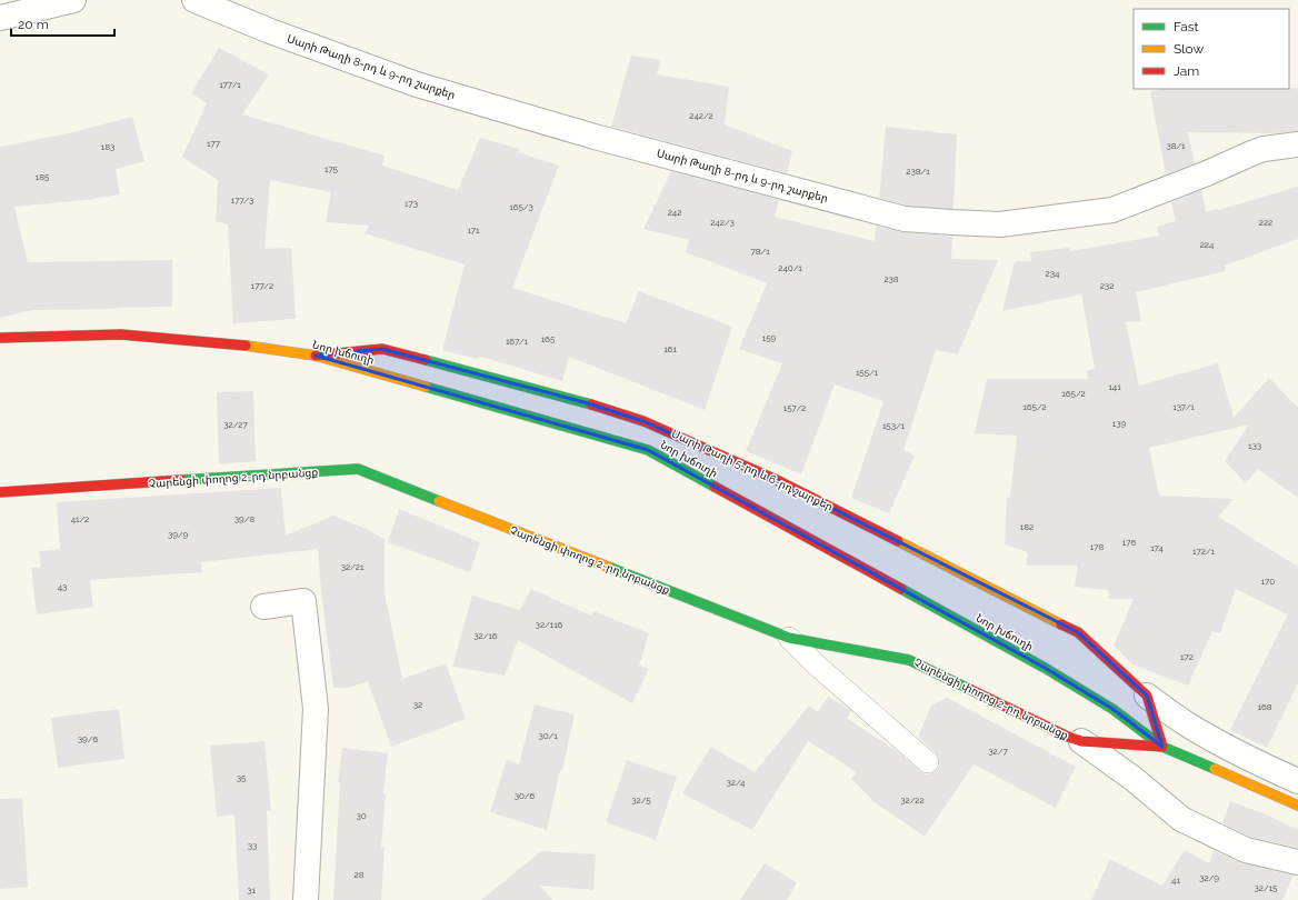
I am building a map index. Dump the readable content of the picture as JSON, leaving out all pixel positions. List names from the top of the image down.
{
  "streets": {
    "street": [
      "Սարի Թաղի 8-րդ և 9-րդ շարքեր",
      "Նոր խճուղի",
      "Սարի Թաղի 5-րդ և 6-րդ շարքեր",
      "Չարենցի փողոց 2-րդ նրբանցք"
    ]
  },
  "crossings": [
    ["Նոր խճուղի", "Սարի Թաղի 5-րդ և 6-րդ շարքեր"],
    ["Նոր խճուղի", "Չարենցի փողոց 2-րդ նրբանցք"]
  ],
  "house_numbers": [
    "177/1",
    "242/2",
    "177",
    "38/1",
    "183",
    "175",
    "238/1",
    "185",
    "177/3",
    "173",
    "165/3",
    "242",
    "242/3",
    "222",
    "171",
    "224",
    "78/1",
    "240/1",
    "234",
    "238",
    "177/2",
    "232",
    "159",
    "165",
    "167/1",
    "161",
    "155/1",
    "141",
    "165/2",
    "165/2",
    "137/1",
    "157/2",
    "139",
    "32/27",
    "153/1",
    "133",
    "41/2",
    "39/8",
    "182",
    "39/9",
    "176",
    "178",
    "174",
    "172/1",
    "32/21",
    "170",
    "43",
    "32/116",
    "32/16",
    "172",
    "32",
    "168",
    "30/1",
    "39/6",
    "32/7",
    "35",
    "32/4",
    "30/6",
    "32/5",
    "32/22",
    "30",
    "33",
    "28",
    "32/9",
    "41",
    "32/15",
    "31"
  ],
  "legend": ["Fast", "Slow", "Jam"],
  "scale_bar": "20 m"
}
